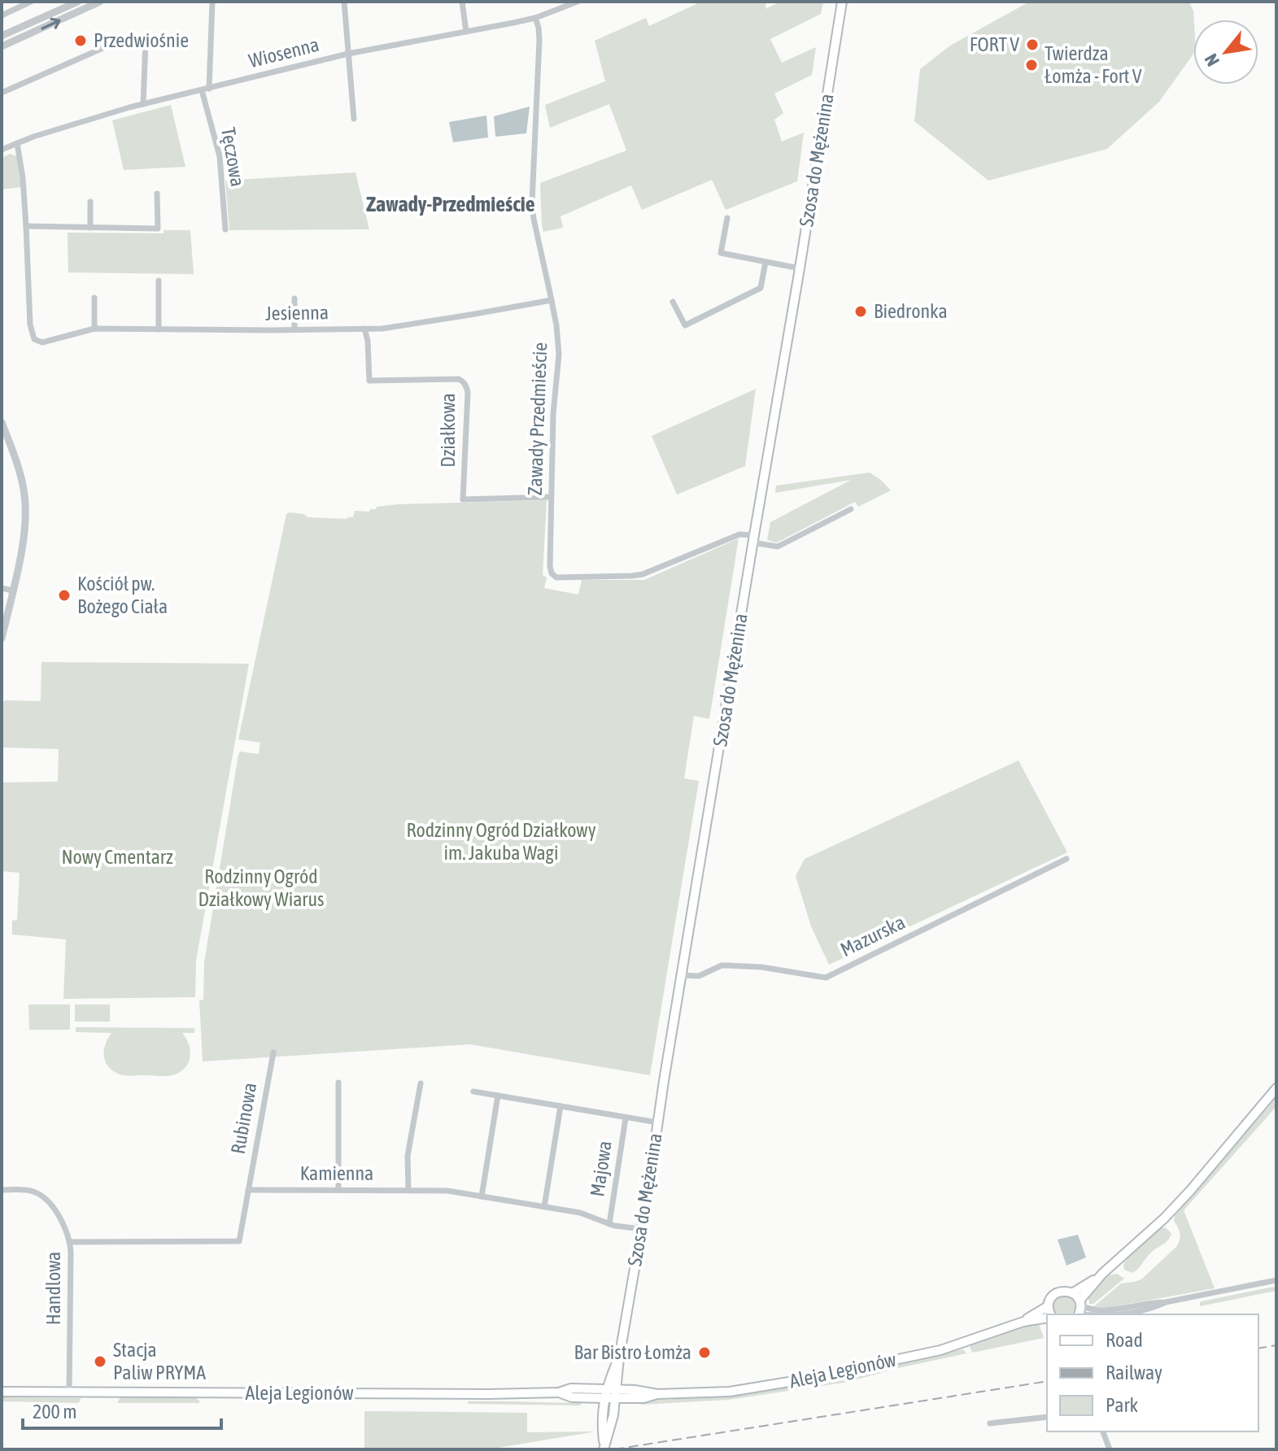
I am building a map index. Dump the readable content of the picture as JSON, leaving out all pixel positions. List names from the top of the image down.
{
  "streets": {
    "main road": ["Szosa do Mężenina", "Aleja Legionów"],
    "street": [
      "Wiosenna",
      "Tęczowa",
      "Jesienna",
      "Zawady Przedmieście",
      "Działkowa",
      "Mazurska",
      "Rubinowa",
      "Majowa",
      "Kamienna",
      "Handlowa"
    ]
  },
  "crossings": [
    ["Wiosenna", "Tęczowa"],
    ["Wiosenna", "Zawady Przedmieście"],
    ["Szosa do Mężenina", "Zawady Przedmieście"],
    ["Szosa do Mężenina", "Mazurska"],
    ["Szosa do Mężenina", "Majowa"],
    ["Szosa do Mężenina", "Kamienna"],
    ["Szosa do Mężenina", "Aleja Legionów"],
    ["Jesienna", "Zawady Przedmieście"],
    ["Jesienna", "Działkowa"],
    ["Zawady Przedmieście", "Działkowa"],
    ["Rubinowa", "Kamienna"],
    ["Majowa", "Kamienna"],
    ["Handlowa", "Aleja Legionów"]
  ],
  "districts": ["Zawady-Przedmieście"],
  "parks": ["Rodzinny Ogród Działkowy im. Jakuba Wagi", "Nowy Cmentarz", "Rodzinny Ogród Działkowy Wiarus"],
  "places": [
    "Przedwiośnie",
    "FORT V",
    "Twierdza Łomża - Fort V",
    "Biedronka",
    "Kościół pw. Bożego Ciała",
    "Bar Bistro Łomża",
    "Stacja Paliw PRYMA"
  ],
  "legend": ["Road", "Railway", "Park"],
  "scale_bar": "200 m",
  "north": "bottom left"
}
